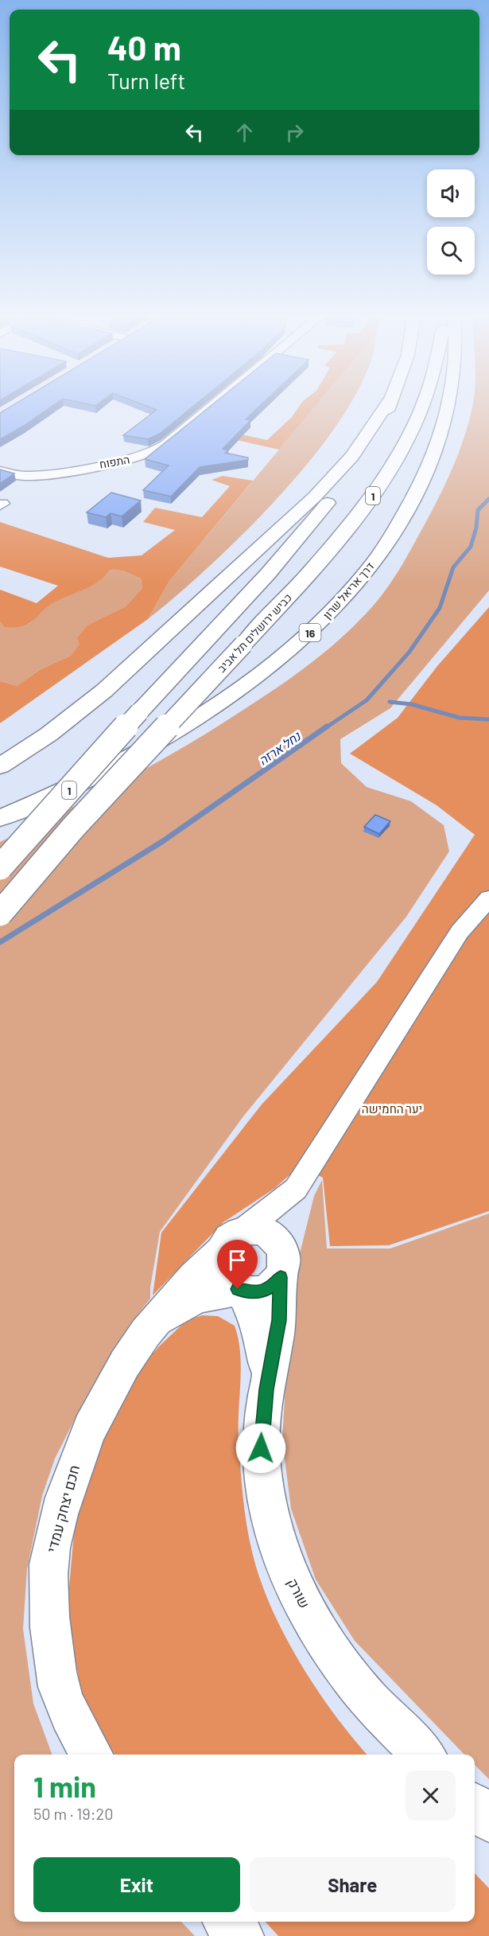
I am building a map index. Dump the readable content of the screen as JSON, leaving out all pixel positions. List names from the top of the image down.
{
  "streets": {
    "main road": [
      "1",
      "דרך אריאל שרון",
      "כביש ירושלים תל אביב",
      "16",
      "חכם יצחק עמדי",
      "שורק"
    ],
    "street": ["התפוח"]
  },
  "water": ["נחל ארזה"],
  "parks": ["יער החמישה"],
  "page": {
    "turn": ["40 m", "Turn left"],
    "heading": ["1 min", "50 m · 19:20"],
    "buttons": ["Exit", "Share"]
  }
}
